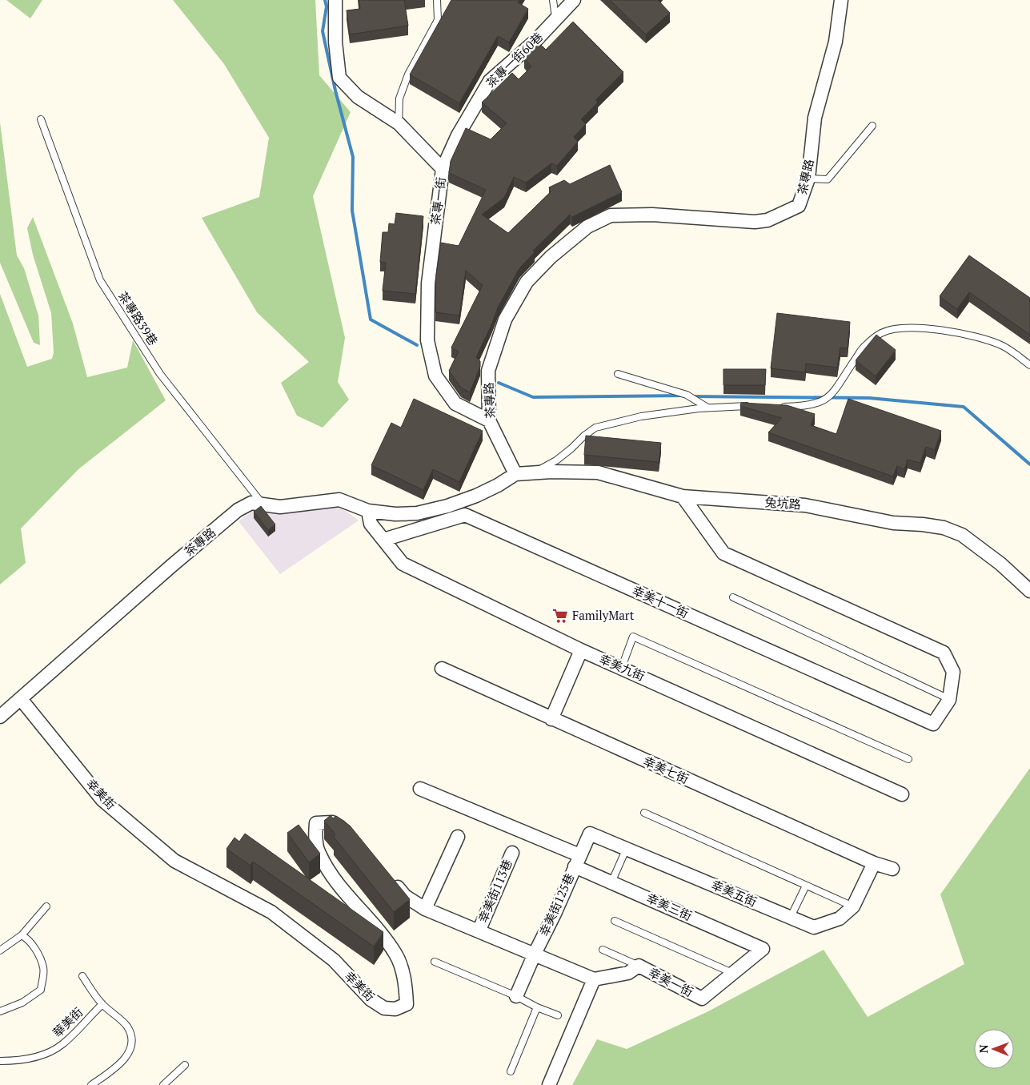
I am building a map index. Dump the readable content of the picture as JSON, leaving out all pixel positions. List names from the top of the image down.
{
  "streets": {
    "street": [
      "茶專一街60巷",
      "茶專路",
      "茶專一街",
      "兔坑路",
      "幸美十一街",
      "幸美九街",
      "幸美七街",
      "幸美街",
      "幸美街113巷",
      "幸美五街",
      "幸美街125巷",
      "幸美三街",
      "幸美一街"
    ],
    "lane": ["茶專路39巷", "華美街"]
  },
  "crossings": [
    ["茶專一街60巷", "茶專一街"],
    ["茶專路", "茶專一街"],
    ["茶專路", "茶專路39巷"],
    ["茶專路", "兔坑路"],
    ["茶專路", "幸美九街"],
    ["茶專路", "幸美街"],
    ["幸美十一街", "幸美九街"],
    ["幸美七街", "幸美五街"],
    ["幸美五街", "幸美街125巷"],
    ["幸美五街", "幸美三街"],
    ["幸美街125巷", "幸美三街"],
    ["幸美三街", "幸美一街"]
  ],
  "places": {
    "supermarket": ["FamilyMart"]
  },
  "north": "left"
}
